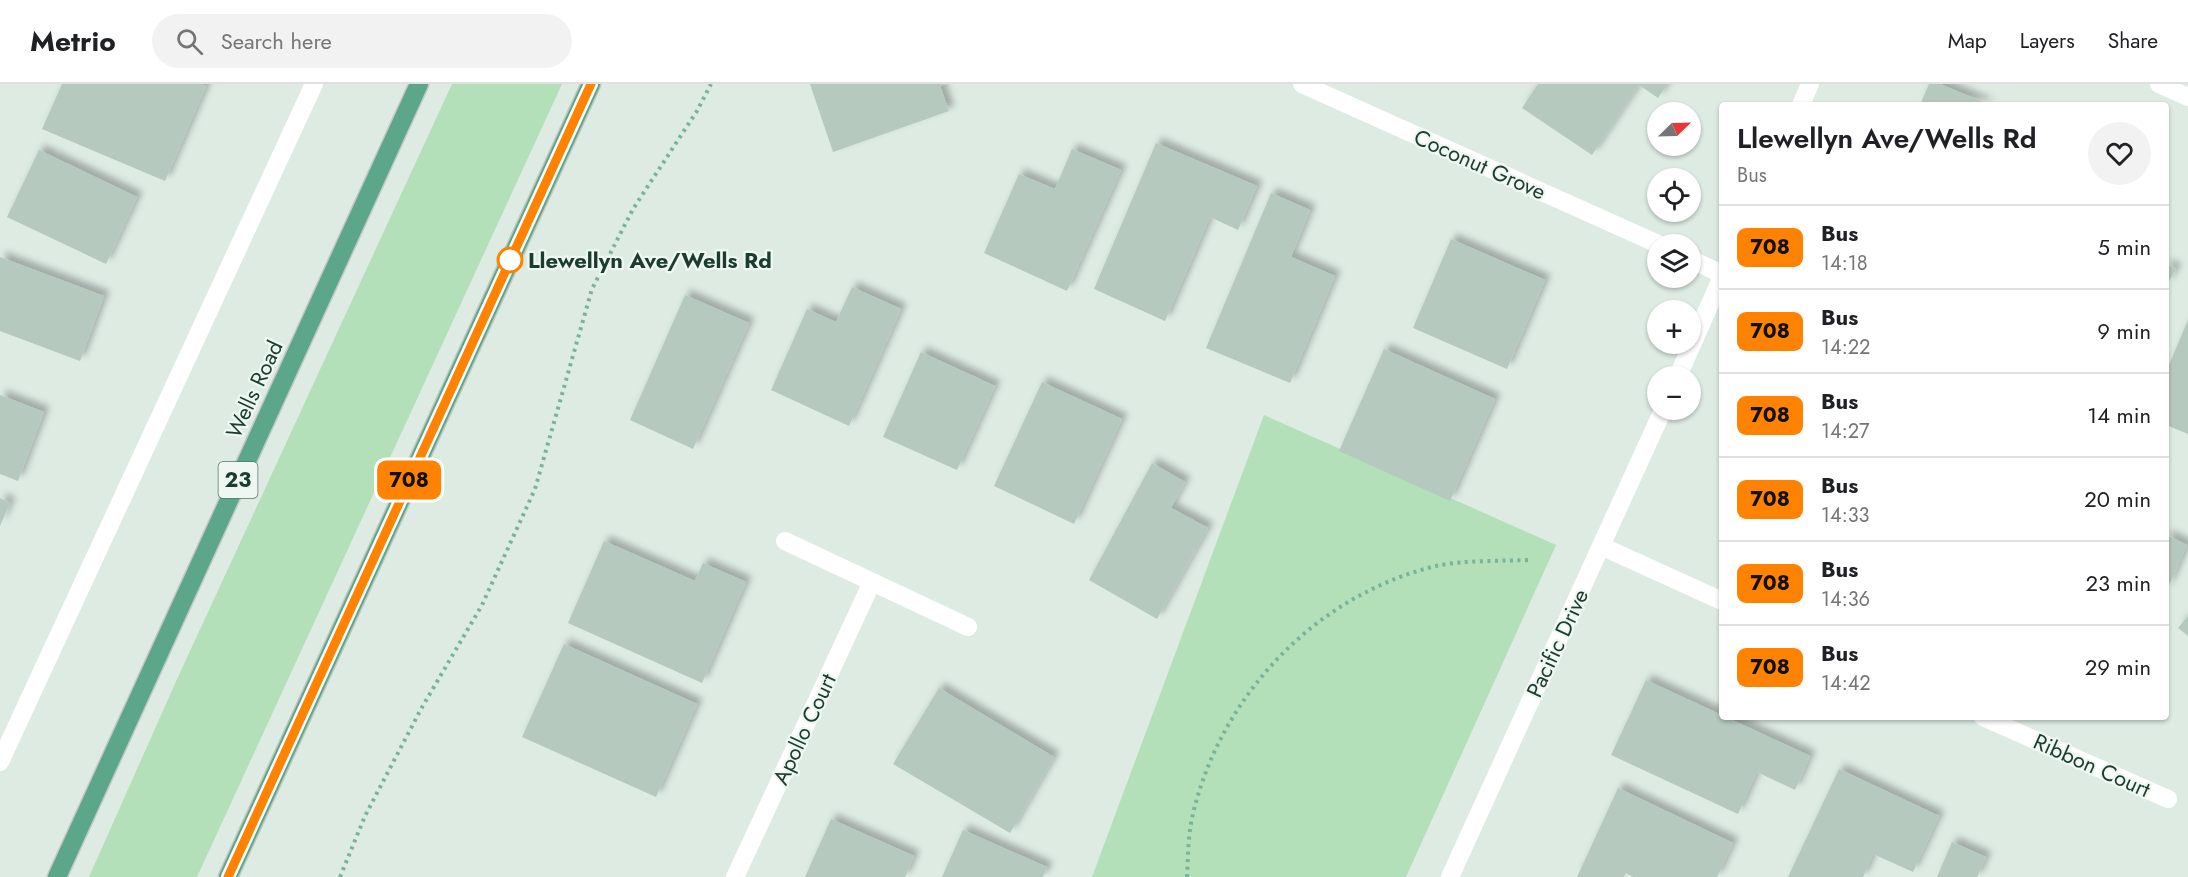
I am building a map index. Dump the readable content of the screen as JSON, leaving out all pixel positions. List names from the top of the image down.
{
  "streets": {
    "main road": ["Wells Road", "23"],
    "street": [
      "Coconut Grove",
      "Pacific Drive",
      "Apollo Court",
      "Ribbon Court"
    ]
  },
  "places": ["Llewellyn Ave/Wells Rd"],
  "lines": ["bus line 708"],
  "north": "top right",
  "page": {
    "header": "Metrio",
    "search": "Search here",
    "nav": ["Map", "Layers", "Share"],
    "on_map": "708",
    "map_buttons": ["+", "−"],
    "heading": ["Llewellyn Ave/Wells Rd", "Bus"],
    "list": [
      {
        "mark": "708",
        "name": "Bus",
        "note": "14:18",
        "value": "5 min"
      },
      {
        "mark": "708",
        "name": "Bus",
        "note": "14:22",
        "value": "9 min"
      },
      {
        "mark": "708",
        "name": "Bus",
        "note": "14:27",
        "value": "14 min"
      },
      {
        "mark": "708",
        "name": "Bus",
        "note": "14:33",
        "value": "20 min"
      },
      {
        "mark": "708",
        "name": "Bus",
        "note": "14:36",
        "value": "23 min"
      },
      {
        "mark": "708",
        "name": "Bus",
        "note": "14:42",
        "value": "29 min"
      }
    ]
  }
}
